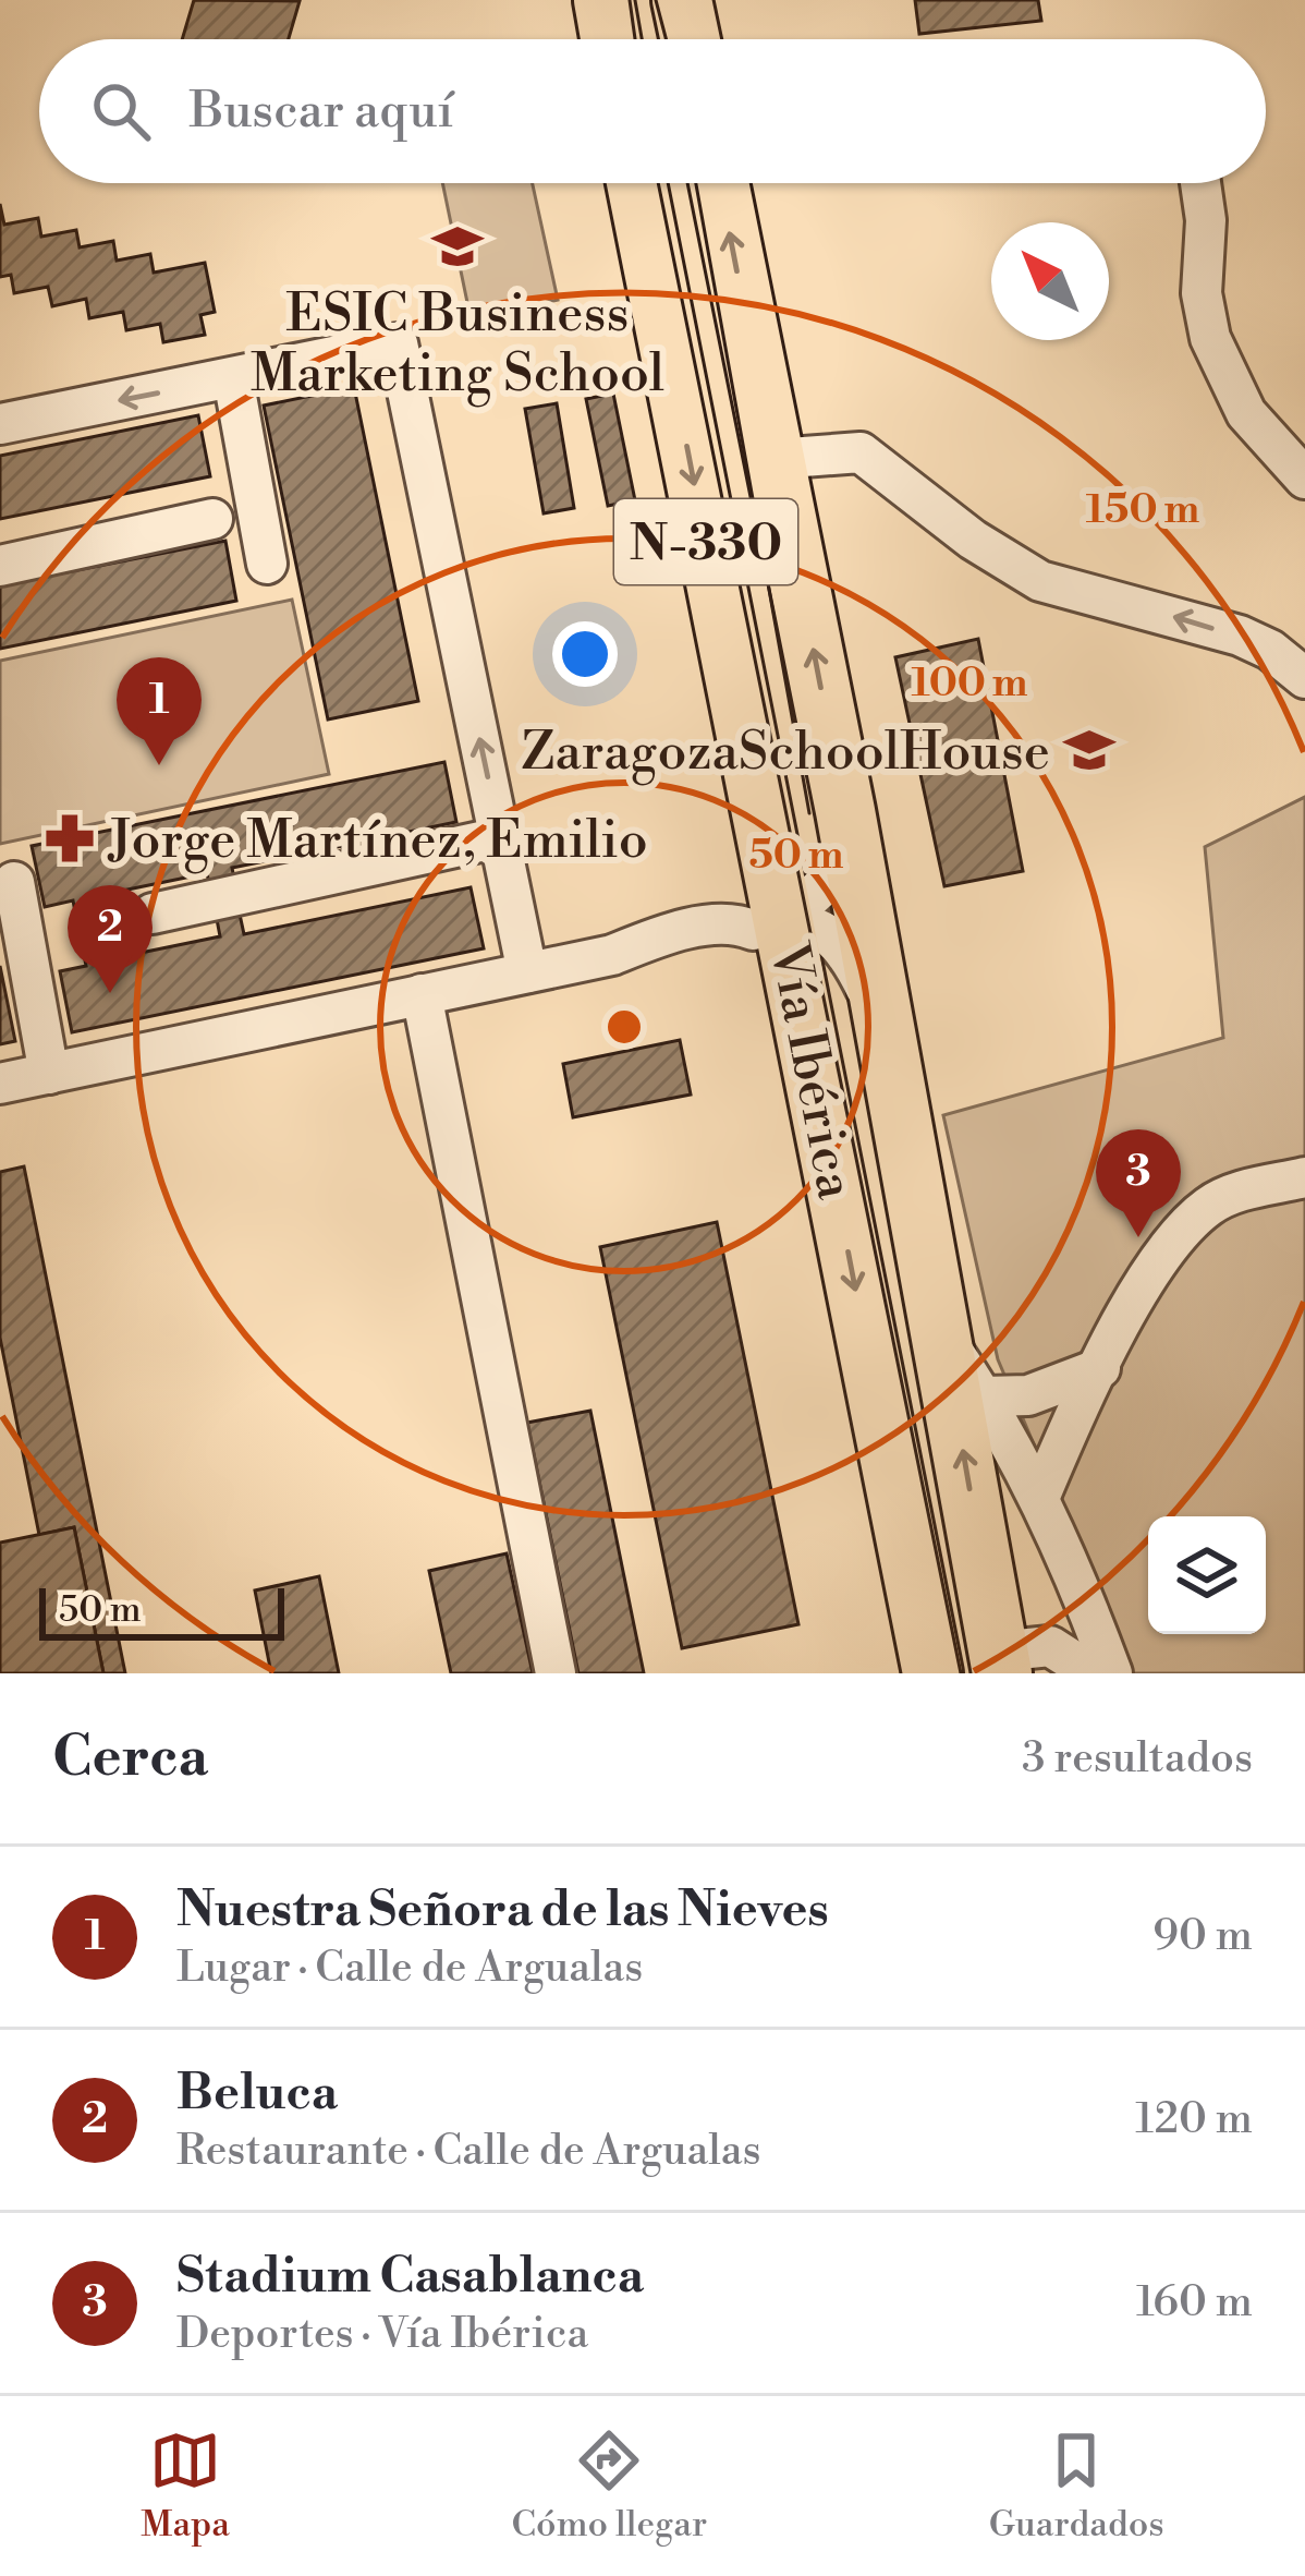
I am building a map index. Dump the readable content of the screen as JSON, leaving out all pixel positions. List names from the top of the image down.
{
  "streets": {
    "highway": ["N-330", "Vía Ibérica"]
  },
  "places": {
    "school or university": ["ESIC Business Marketing School", "ZaragozaSchoolHouse"],
    "pharmacy": ["Jorge Martínez, Emilio"]
  },
  "scale_bar": "50 m",
  "north": "top left",
  "page": {
    "search": "Buscar aquí",
    "pins": ["1", "2", "3"],
    "scale": "50 m",
    "heading": ["Cerca", "3 resultados"],
    "list": [
      {
        "mark": "1",
        "name": "Nuestra Señora de las Nieves",
        "note": "Lugar · Calle de Argualas",
        "value": "90 m"
      },
      {
        "mark": "2",
        "name": "Beluca",
        "note": "Restaurante · Calle de Argualas",
        "value": "120 m"
      },
      {
        "mark": "3",
        "name": "Stadium Casablanca",
        "note": "Deportes · Vía Ibérica",
        "value": "160 m"
      }
    ],
    "nav": ["Mapa", "Cómo llegar", "Guardados"]
  },
  "rings": ["150 m", "100 m", "50 m"]
}
